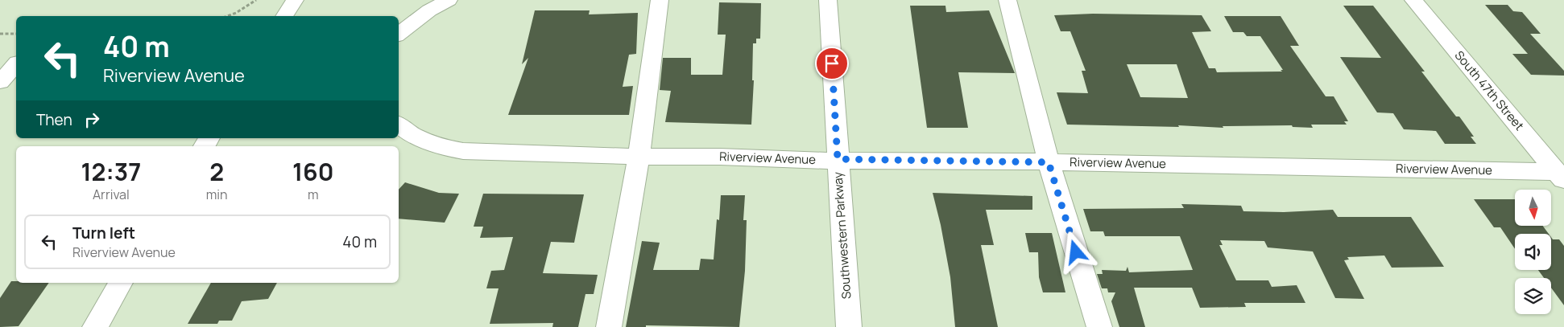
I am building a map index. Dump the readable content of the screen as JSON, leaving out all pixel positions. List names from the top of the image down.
{
  "streets": {
    "street": ["South 47th Street", "Riverview Avenue", "Southwestern Parkway"]
  },
  "crossings": [
    ["South 47th Street", "Riverview Avenue"],
    ["Riverview Avenue", "Southwestern Parkway"]
  ],
  "north": "bottom",
  "page": {
    "turn": ["40 m", "Riverview Avenue"],
    "then": "Then",
    "eta": [
      "12:37",
      "Arrival",
      "2",
      "min",
      "160",
      "m"
    ],
    "list": [
      {
        "name": "Turn left",
        "note": "Riverview Avenue",
        "value": "40 m"
      }
    ]
  }
}
